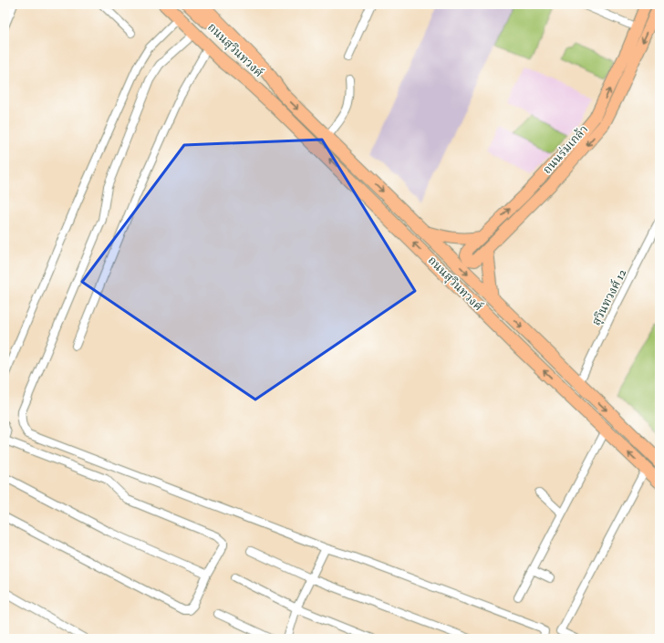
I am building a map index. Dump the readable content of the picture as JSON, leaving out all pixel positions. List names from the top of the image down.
{
  "streets": {
    "highway": ["ถนนสุวินทวงศ์"],
    "main road": ["ถนนร่มเกล้า"],
    "street": ["สุวินทวงศ์ 12"]
  },
  "crossings": [
    ["ถนนสุวินทวงศ์", "สุวินทวงศ์ 12"]
  ]
}
